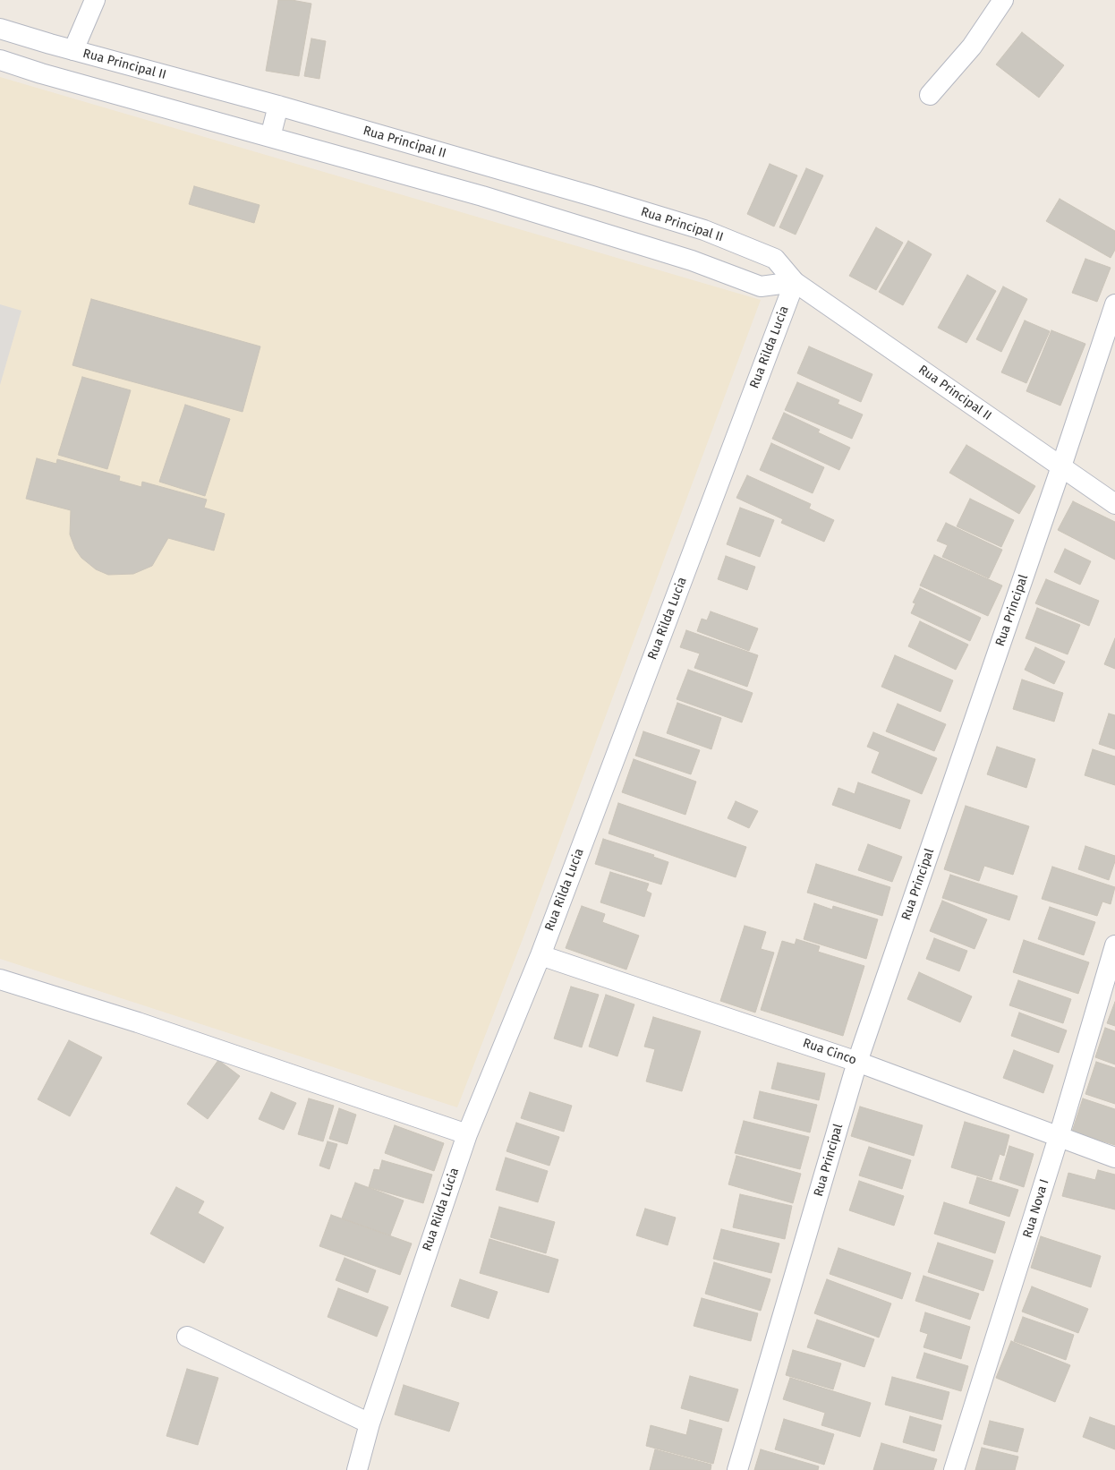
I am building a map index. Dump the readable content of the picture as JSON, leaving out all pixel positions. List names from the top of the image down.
{
  "streets": {
    "street": [
      "Rua Principal II",
      "Rua Rilda Lucia",
      "Rua Principal",
      "Rua Cinco",
      "Rua Nova I",
      "Rua Rilda Lúcia"
    ]
  },
  "crossings": [
    ["Rua Principal II", "Rua Rilda Lucia"],
    ["Rua Principal II", "Rua Principal"],
    ["Rua Rilda Lucia", "Rua Cinco"],
    ["Rua Rilda Lucia", "Rua Rilda Lúcia"],
    ["Rua Principal", "Rua Cinco"],
    ["Rua Cinco", "Rua Nova I"],
    ["Rua Cinco", "Rua Rilda Lúcia"]
  ]
}
